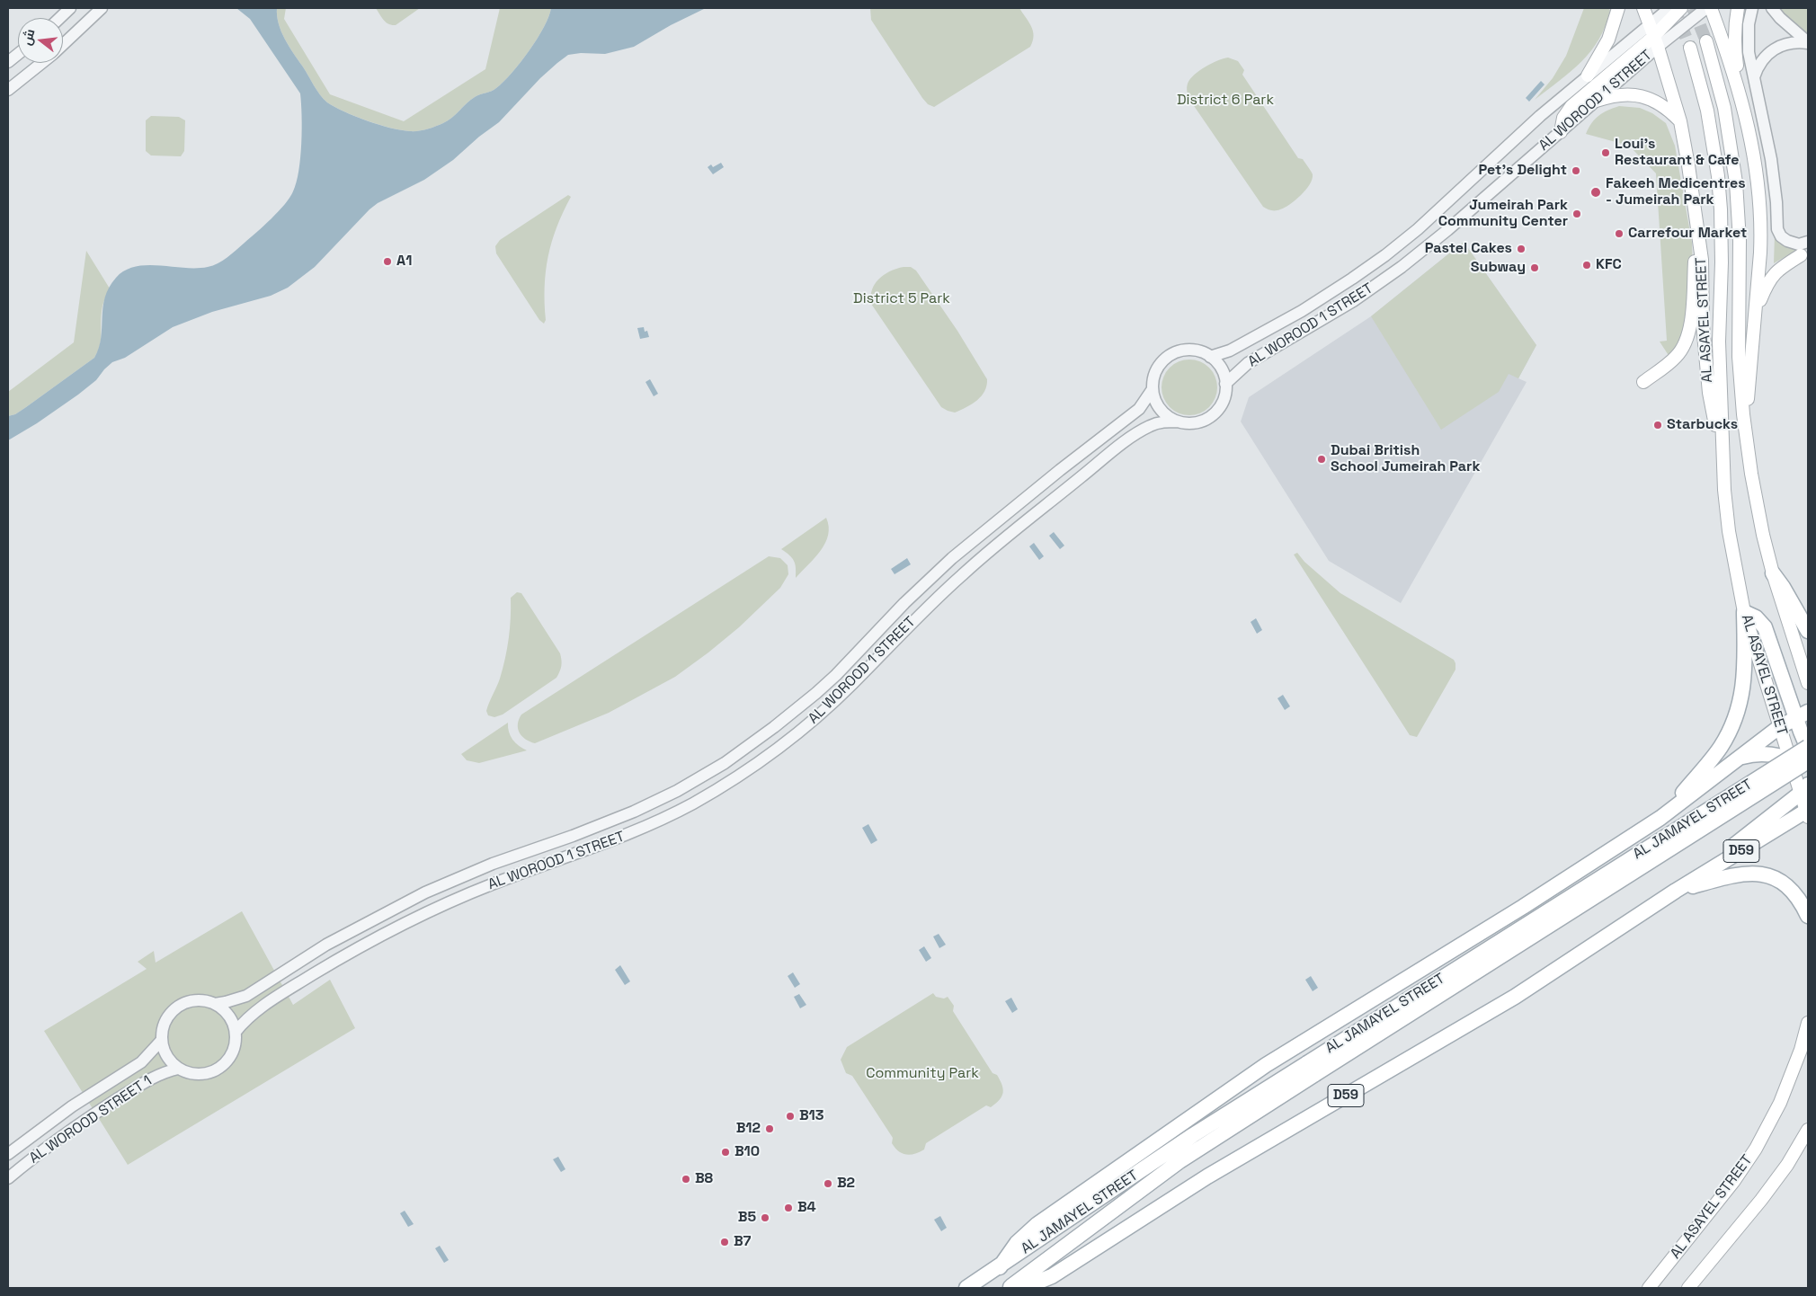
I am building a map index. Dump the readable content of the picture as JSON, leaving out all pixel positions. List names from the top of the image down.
{
  "streets": {
    "main road": ["AL ASAYEL STREET", "AL JAMAYEL STREET", "D59"],
    "street": ["AL WOROOD 1 STREET", "AL WOROOD STREET 1"]
  },
  "crossings": [
    ["AL WOROOD 1 STREET", "AL ASAYEL STREET"],
    ["AL WOROOD 1 STREET", "AL WOROOD STREET 1"],
    ["AL ASAYEL STREET", "D59"],
    ["AL JAMAYEL STREET", "D59"]
  ],
  "parks": ["District 6 Park", "District 5 Park", "Community Park"],
  "places": [
    "Loui's Restaurant & Cafe",
    "Pet's Delight",
    "Fakeeh Medicentres - Jumeirah Park",
    "Jumeirah Park Community Center",
    "Carrefour Market",
    "Pastel Cakes",
    "A1",
    "KFC",
    "Subway",
    "Starbucks",
    "Dubai British School Jumeirah Park",
    "B13",
    "B12",
    "B10",
    "B8",
    "B2",
    "B4",
    "B5",
    "B7"
  ],
  "north": "left"
}
